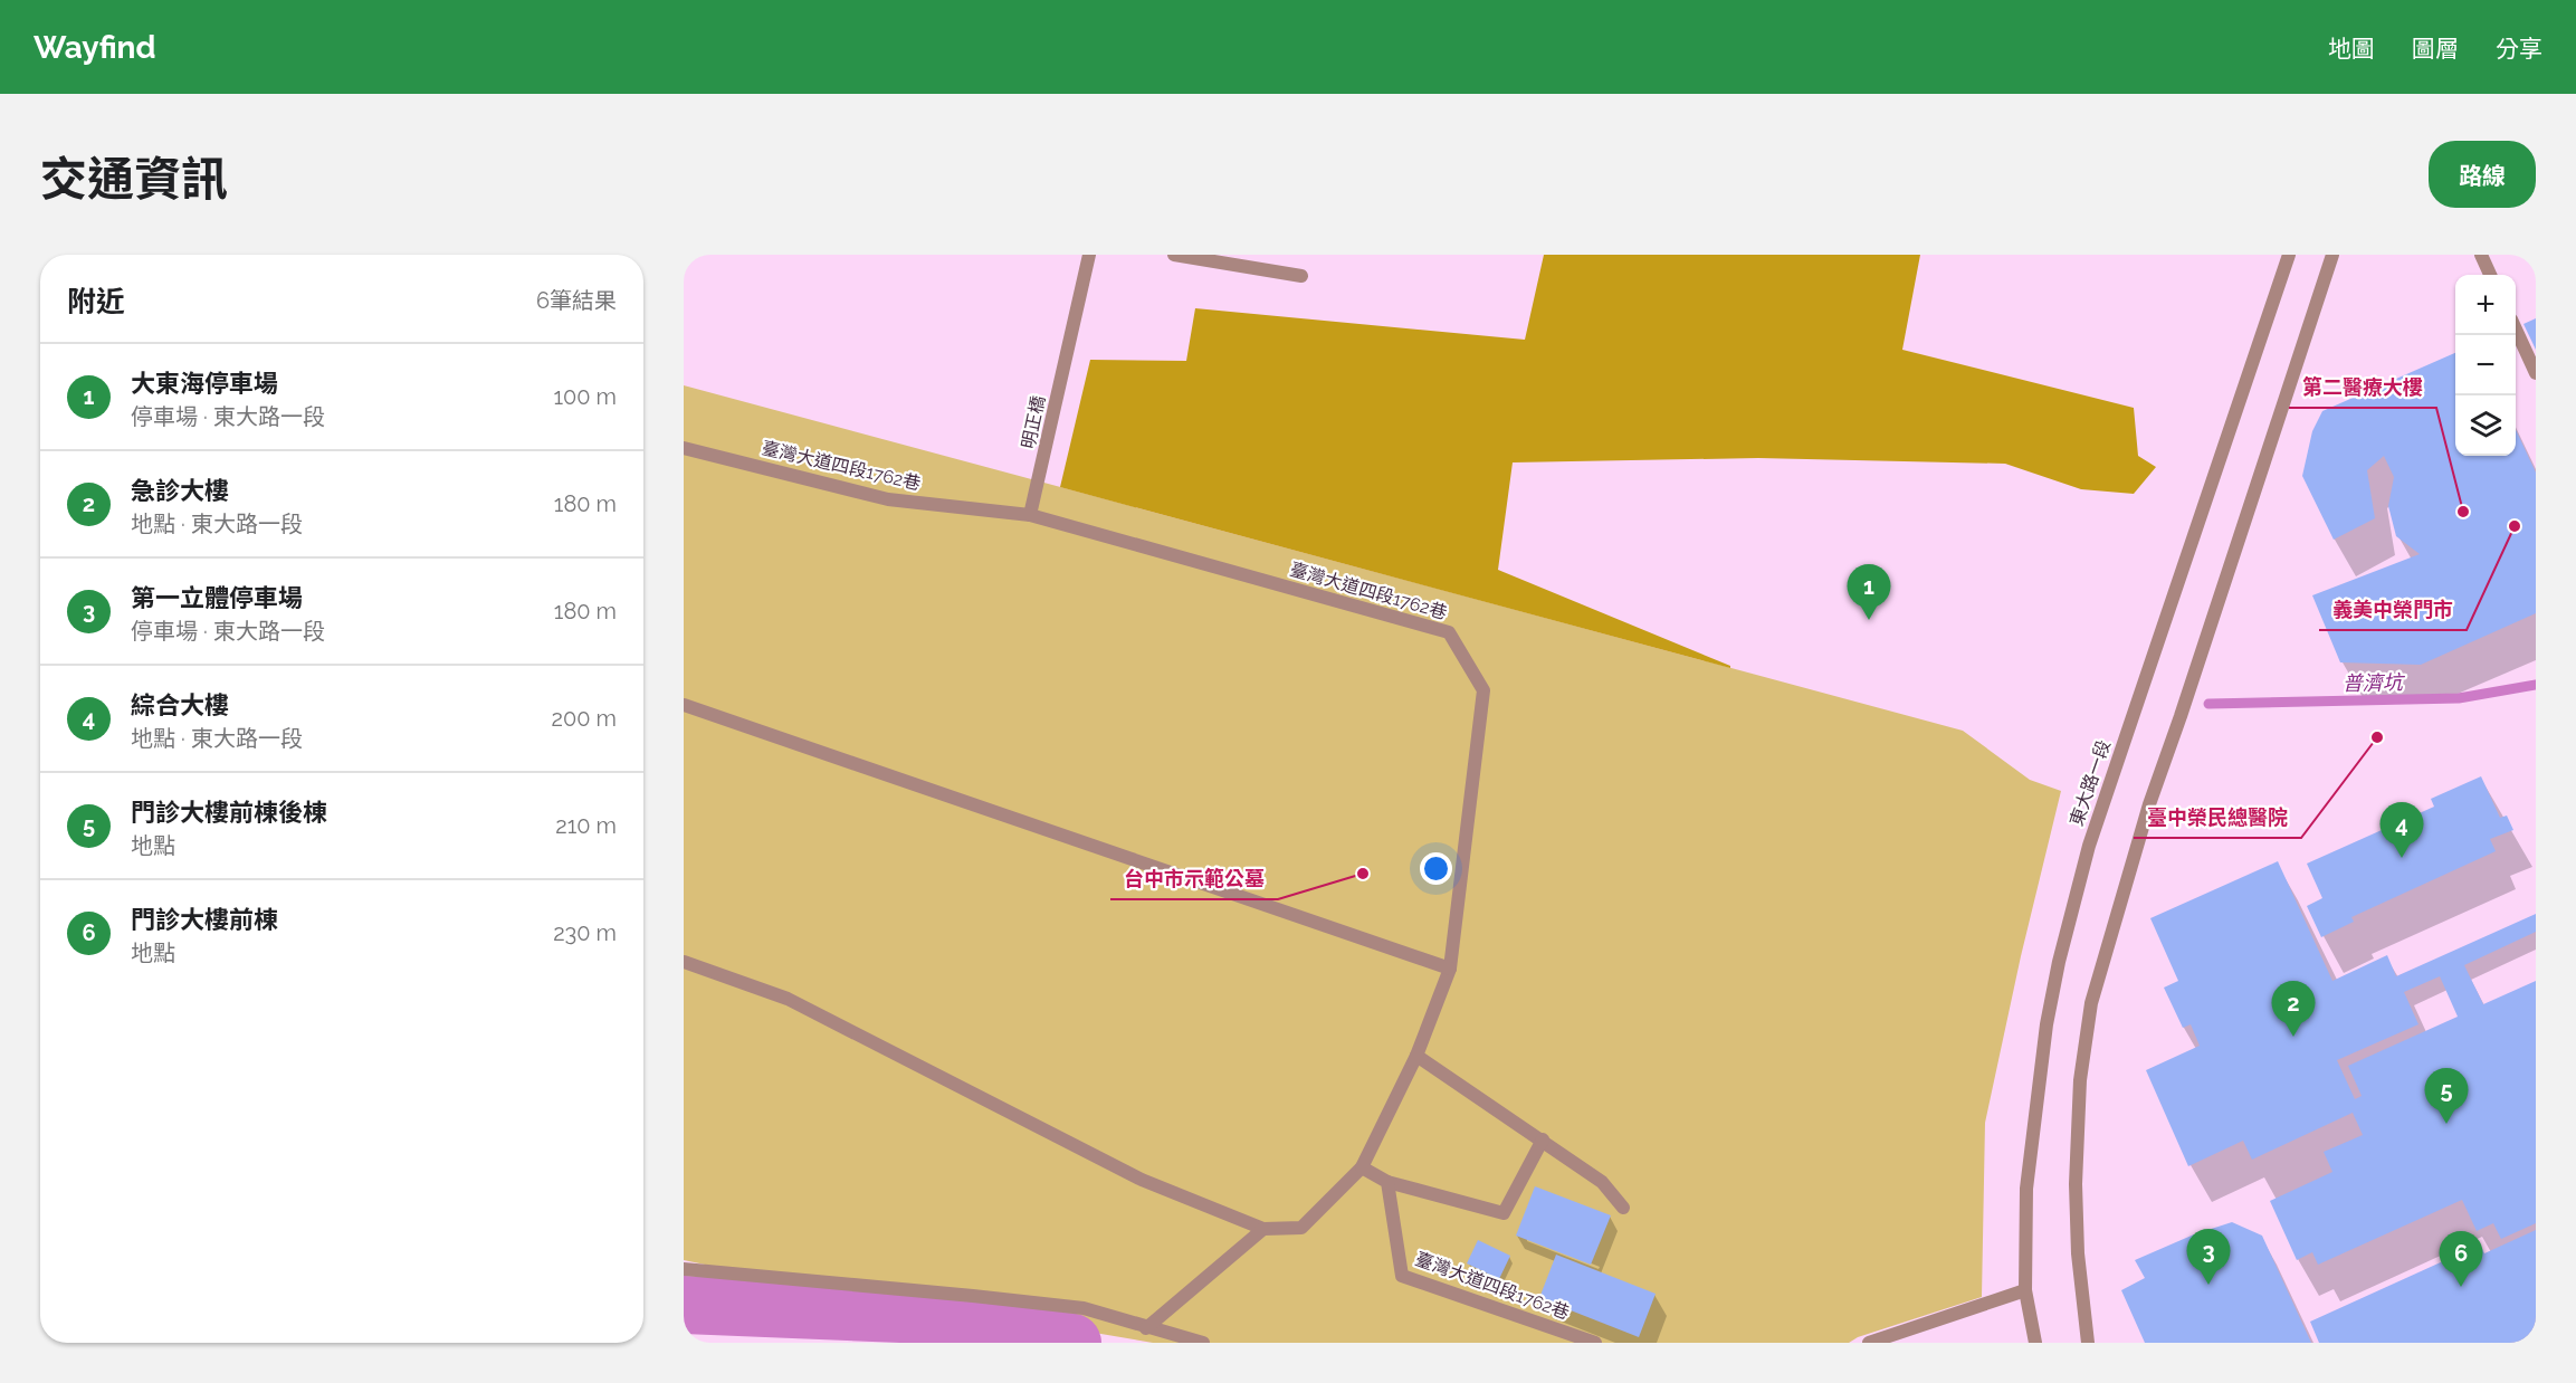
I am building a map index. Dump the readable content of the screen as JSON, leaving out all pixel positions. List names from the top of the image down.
{
  "streets": {
    "street": ["明正橋", "臺灣大道四段1762巷", "東大路一段"]
  },
  "crossings": [
    ["明正橋", "臺灣大道四段1762巷"]
  ],
  "water": ["普濟坑"],
  "places": [
    "第二醫療大樓",
    "義美中榮門市",
    "臺中榮民總醫院",
    "台中市示範公墓"
  ],
  "page": {
    "header": "Wayfind",
    "nav": ["地圖", "圖層", "分享"],
    "title": "交通資訊",
    "buttons": "路線",
    "heading": ["附近", "6筆結果"],
    "map_buttons": ["+", "−"],
    "list": [
      {
        "mark": "1",
        "name": "大東海停車場",
        "note": "停車場 · 東大路一段",
        "value": "100 m"
      },
      {
        "mark": "2",
        "name": "急診大樓",
        "note": "地點 · 東大路一段",
        "value": "180 m"
      },
      {
        "mark": "3",
        "name": "第一立體停車場",
        "note": "停車場 · 東大路一段",
        "value": "180 m"
      },
      {
        "mark": "4",
        "name": "綜合大樓",
        "note": "地點 · 東大路一段",
        "value": "200 m"
      },
      {
        "mark": "5",
        "name": "門診大樓前棟後棟",
        "note": "地點",
        "value": "210 m"
      },
      {
        "mark": "6",
        "name": "門診大樓前棟",
        "note": "地點",
        "value": "230 m"
      }
    ],
    "pins": [
      "1",
      "4",
      "2",
      "5",
      "3",
      "6"
    ]
  }
}
